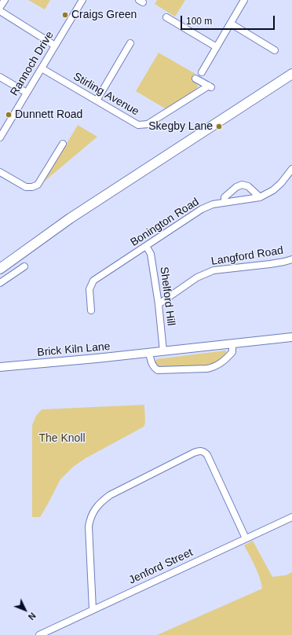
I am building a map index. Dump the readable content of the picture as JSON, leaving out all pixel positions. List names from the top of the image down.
{
  "streets": {
    "street": [
      "Rannoch Drive",
      "Stirling Avenue",
      "Bonington Road",
      "Langford Road",
      "Shelford Hill",
      "Brick Kiln Lane",
      "Jenford Street"
    ]
  },
  "crossings": [
    ["Rannoch Drive", "Stirling Avenue"],
    ["Bonington Road", "Shelford Hill"],
    ["Langford Road", "Shelford Hill"],
    ["Shelford Hill", "Brick Kiln Lane"]
  ],
  "parks": ["The Knoll"],
  "places": ["Craigs Green", "Dunnett Road", "Skegby Lane"],
  "scale_bar": "100 m",
  "north": "bottom right"
}
